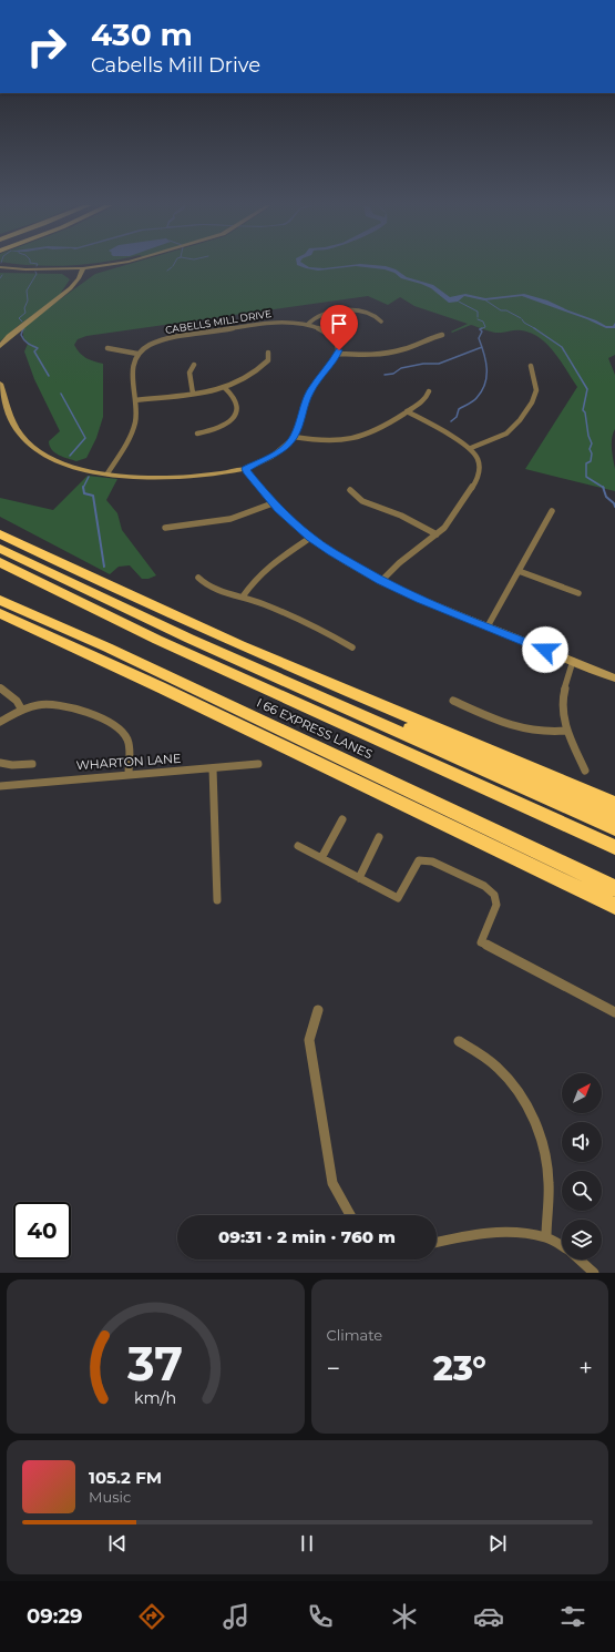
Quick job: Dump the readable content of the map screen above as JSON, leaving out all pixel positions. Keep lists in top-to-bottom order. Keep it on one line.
{"streets":{"highway":["I 66 EXPRESS LANES"],"street":["CABELLS MILL DRIVE","WHARTON LANE"]},"north":"top right","page":{"turn":["430 m","Cabells Mill Drive"],"limit":"40","trip":"09:31 · 2 min · 760 m","tile":"Climate","heat":["−","23°","+"],"song":["105.2 FM","Music"],"tabs":"09:29","gauge":["37","km/h"]}}
